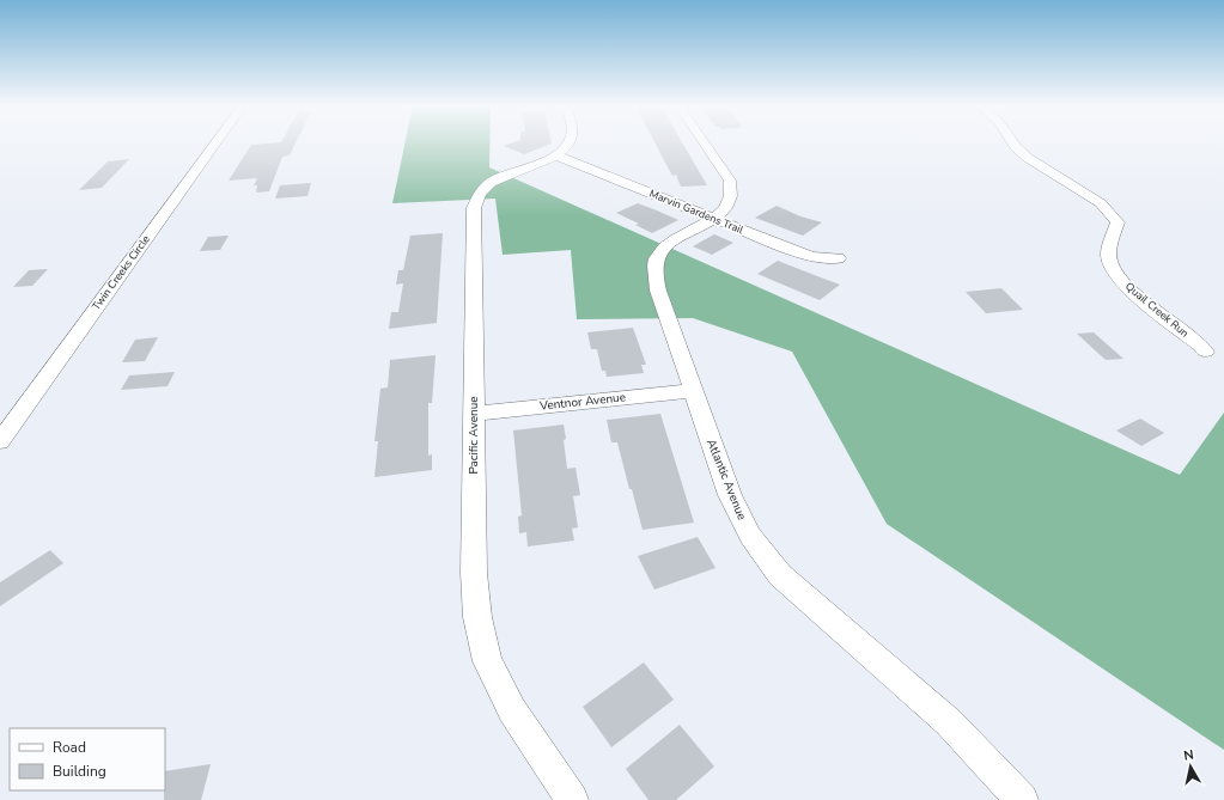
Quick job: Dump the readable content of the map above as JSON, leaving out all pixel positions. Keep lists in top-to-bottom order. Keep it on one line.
{"streets":{"street":["Marvin Gardens Trail","Twin Creeks Circle","Quail Creek Run","Ventnor Avenue","Pacific Avenue","Atlantic Avenue"]},"crossings":[["Marvin Gardens Trail","Pacific Avenue"],["Marvin Gardens Trail","Atlantic Avenue"],["Ventnor Avenue","Pacific Avenue"],["Ventnor Avenue","Atlantic Avenue"]],"legend":["Road","Building"],"north":"top"}
